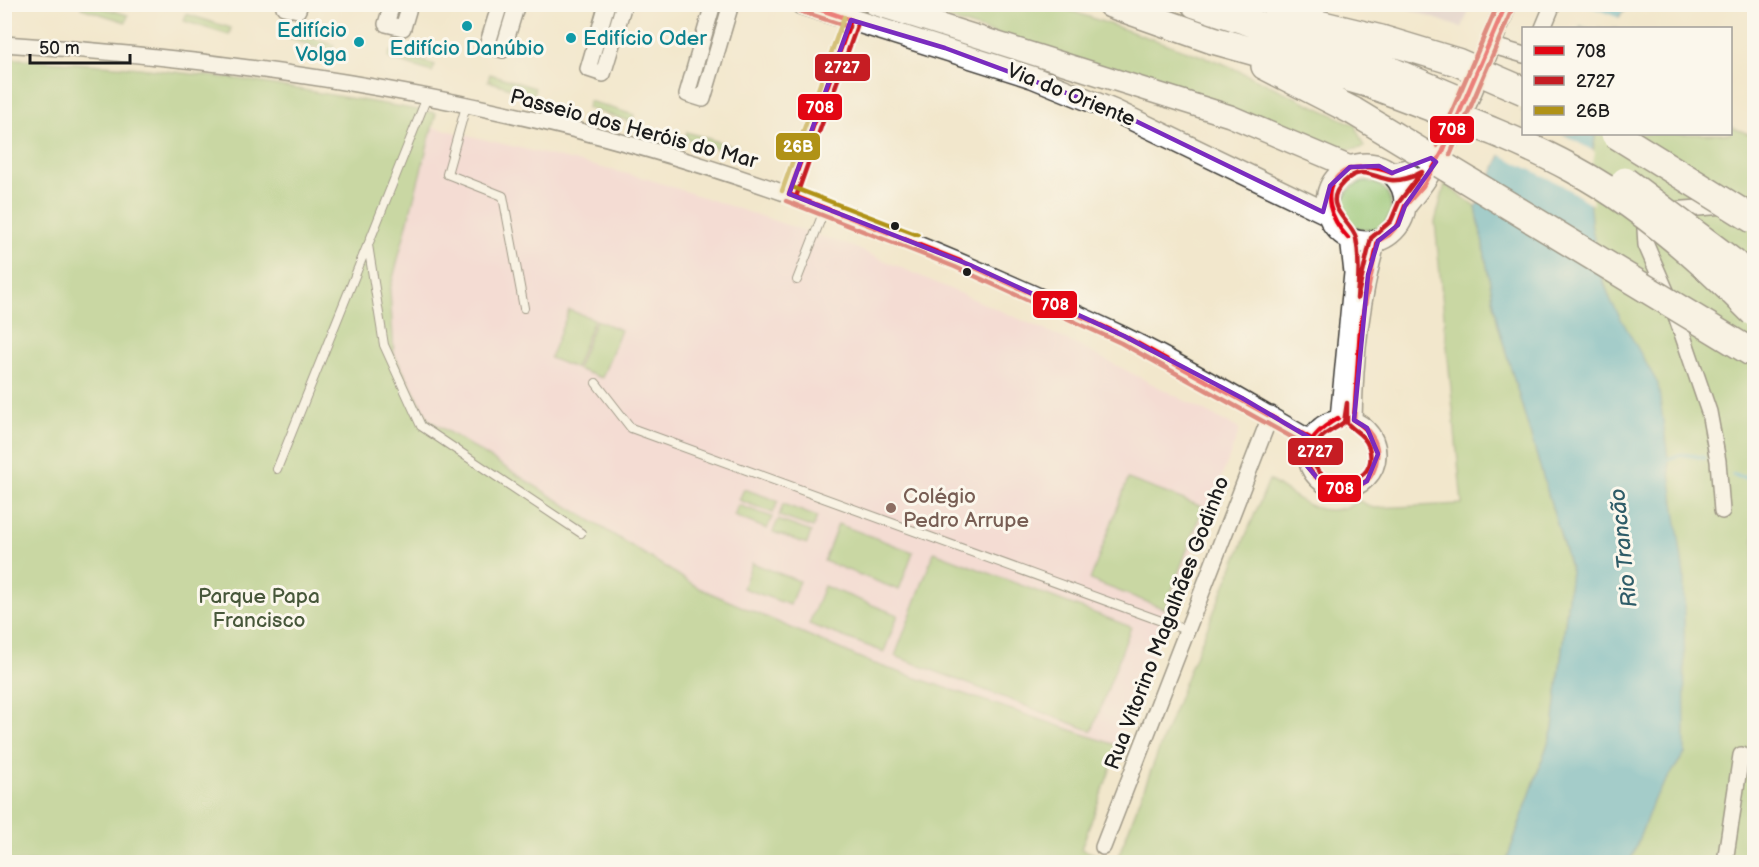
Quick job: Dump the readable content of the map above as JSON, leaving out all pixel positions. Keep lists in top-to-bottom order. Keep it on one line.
{"streets":{"street":["Via do Oriente","Passeio dos Heróis do Mar","Rua Vitorino Magalhães Godinho"]},"crossings":[["Passeio dos Heróis do Mar","Rua Vitorino Magalhães Godinho"]],"water":["Rio Trancão"],"parks":["Parque Papa Francisco"],"places":["Edifício Danúbio","Edifício Oder","Edifício Volga","Colégio Pedro Arrupe"],"lines":["transit line 708","transit line 2727","transit line 26B"],"legend":["708","2727","26B"],"scale_bar":"50 m"}
